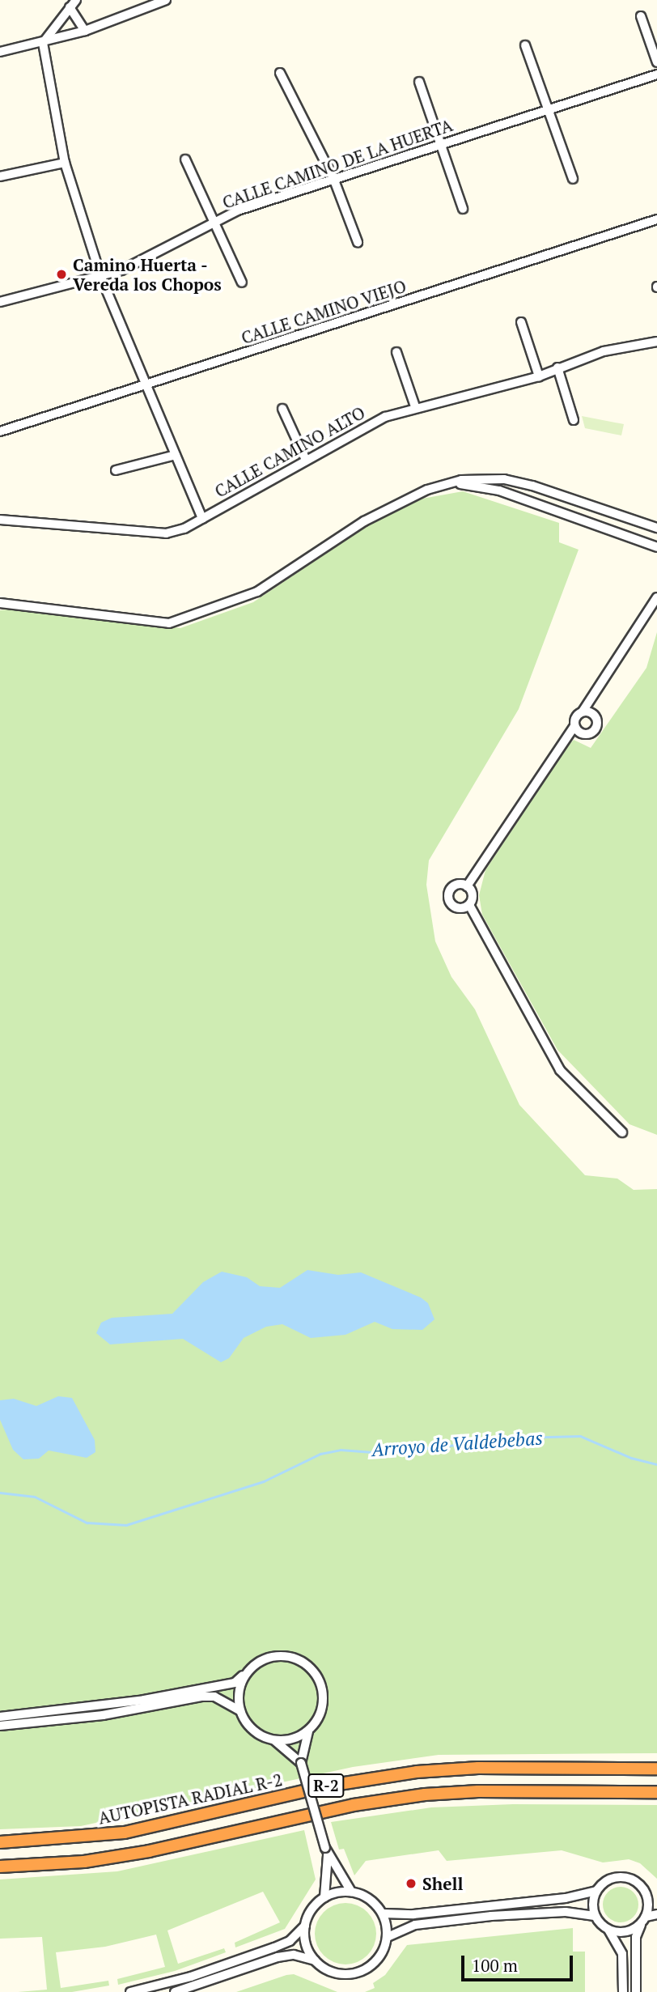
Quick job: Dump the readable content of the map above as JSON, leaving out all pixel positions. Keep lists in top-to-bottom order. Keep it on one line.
{"streets":{"highway":["R-2","AUTOPISTA RADIAL R-2"],"street":["CALLE CAMINO DE LA HUERTA","CALLE CAMINO VIEJO","CALLE CAMINO ALTO"]},"water":["Arroyo de Valdebebas"],"places":["Camino Huerta - Vereda los Chopos","Shell"],"scale_bar":"100 m"}
